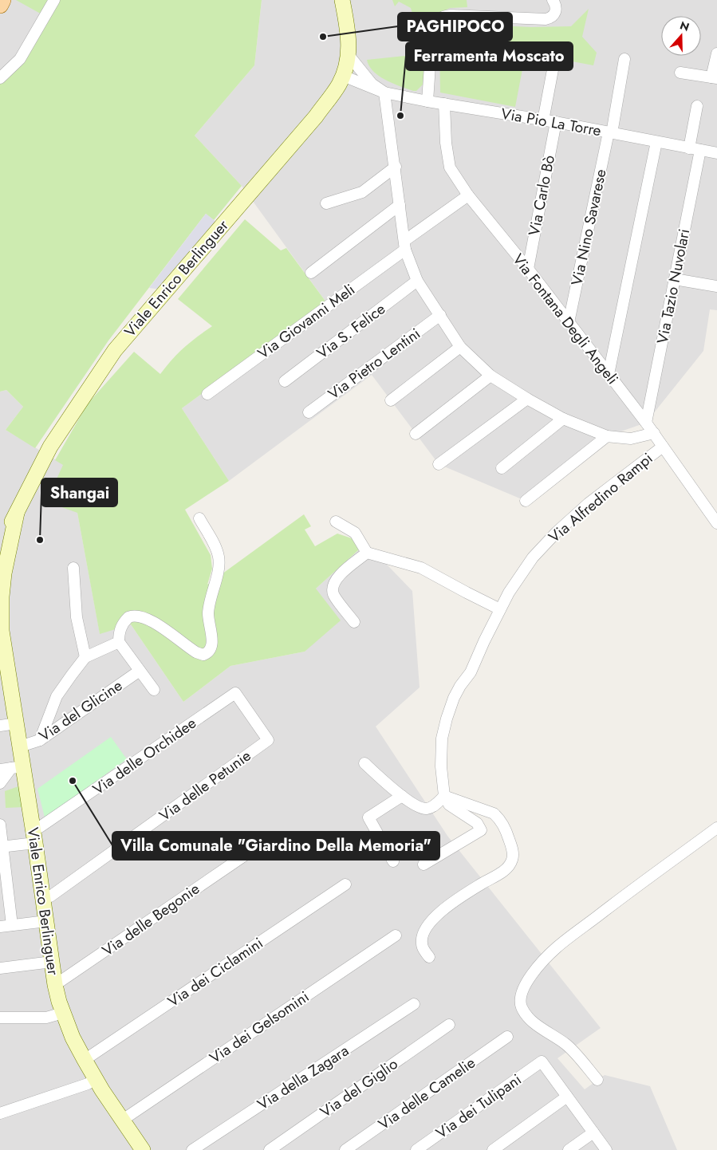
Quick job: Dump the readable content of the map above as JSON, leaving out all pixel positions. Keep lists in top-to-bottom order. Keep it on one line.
{"streets":{"main road":["Viale Enrico Berlinguer"],"street":["Via Pio La Torre","Via Carlo Bò","Via Nino Savarese","Via Tazio Nuvolari","Via Fontana Degli Angeli","Via Giovanni Meli","Via S. Felice","Via Pietro Lentini","Via Alfredino Rampi","Via del Glicine","Via delle Orchidee","Via delle Petunie","Via delle Begonie","Via dei Ciclamini","Via dei Gelsomini","Via della Zagara","Via del Giglio","Via delle Camelie","Via dei Tulipani"]},"crossings":[["Via Pio La Torre","Via Carlo Bò"],["Via Pio La Torre","Via Nino Savarese"],["Via Pio La Torre","Viale Enrico Berlinguer"],["Via Pio La Torre","Via Tazio Nuvolari"],["Via Pio La Torre","Via Fontana Degli Angeli"],["Via Carlo Bò","Via Fontana Degli Angeli"],["Via Nino Savarese","Via Fontana Degli Angeli"],["Viale Enrico Berlinguer","Via del Glicine"],["Viale Enrico Berlinguer","Via delle Orchidee"],["Viale Enrico Berlinguer","Via delle Petunie"],["Viale Enrico Berlinguer","Via delle Begonie"],["Viale Enrico Berlinguer","Via dei Ciclamini"],["Viale Enrico Berlinguer","Via dei Gelsomini"],["Via Tazio Nuvolari","Via Fontana Degli Angeli"],["Via Fontana Degli Angeli","Via Giovanni Meli"],["Via Fontana Degli Angeli","Via Alfredino Rampi"],["Via delle Orchidee","Via delle Petunie"]],"places":["PAGHIPOCO","Ferramenta Moscato","Shangai","Villa Comunale \"Giardino Della Memoria\""],"north":"top"}
